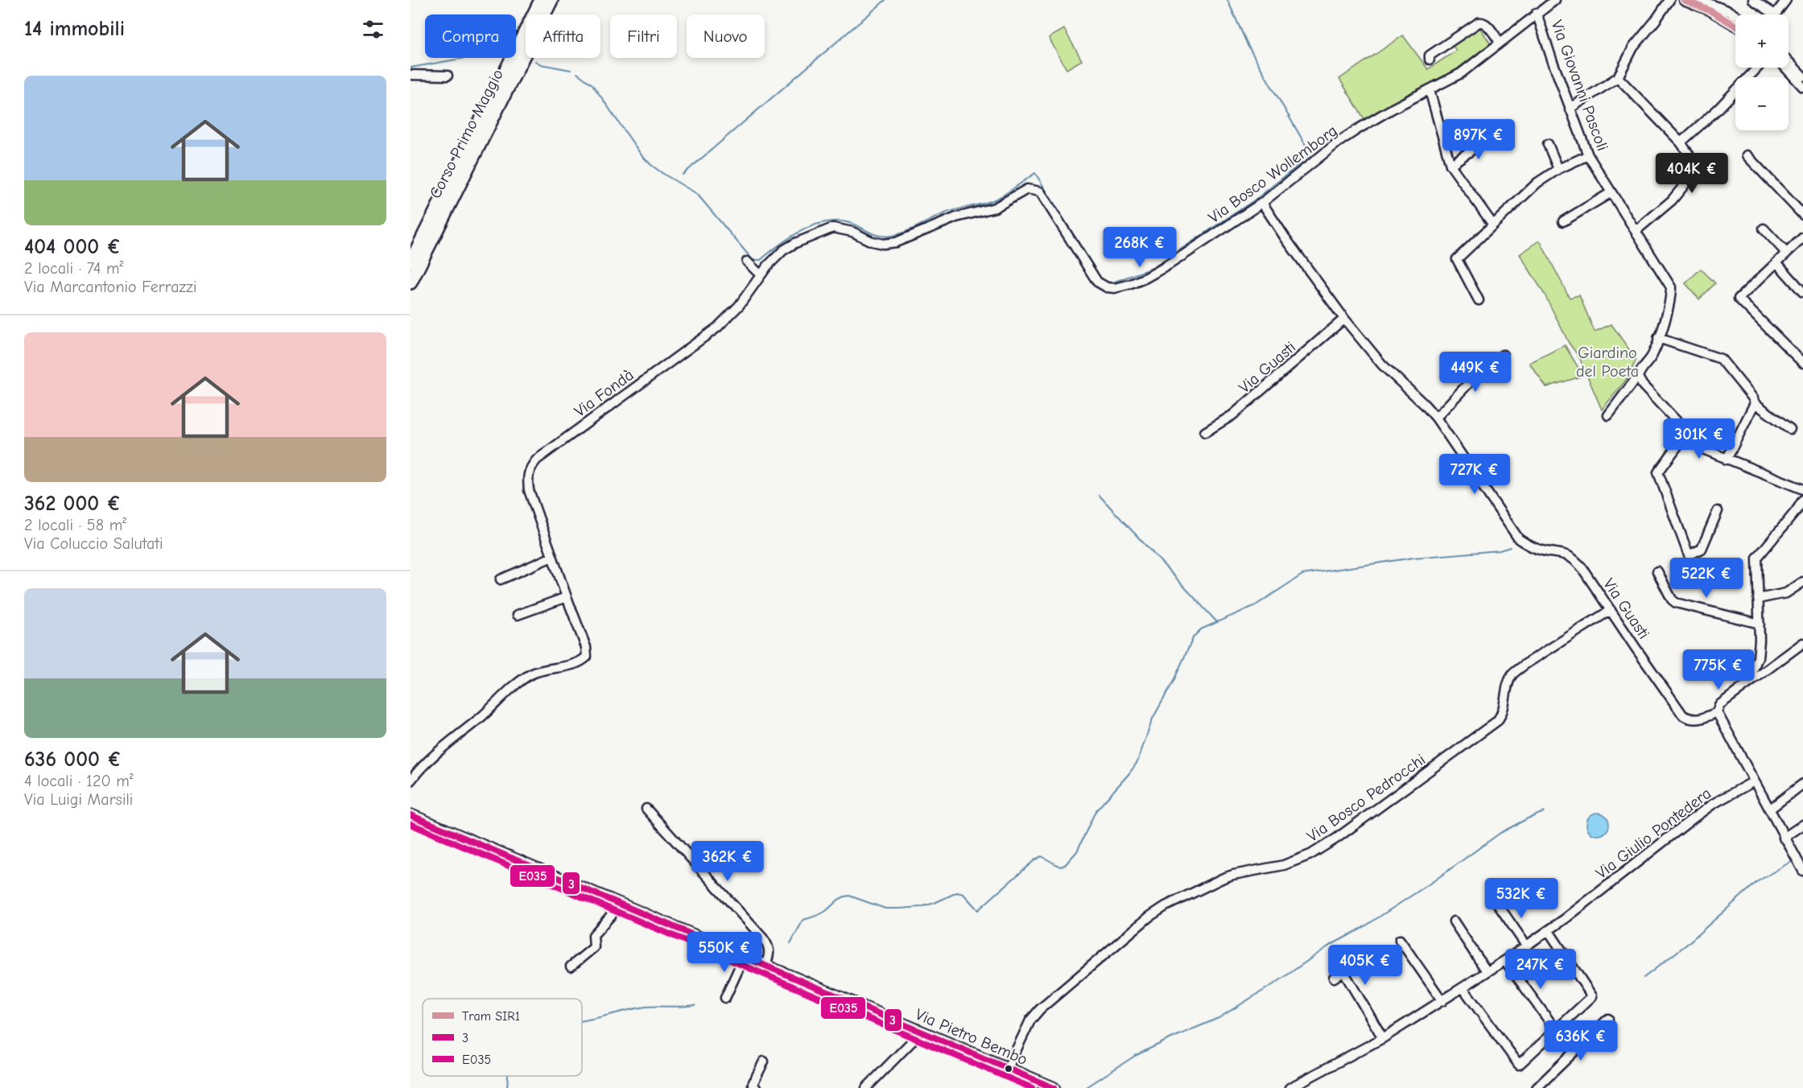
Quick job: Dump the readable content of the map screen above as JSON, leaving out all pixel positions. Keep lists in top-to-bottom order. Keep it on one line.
{"streets":{"highway":["Corso Primo Maggio"],"main road":["Via Pietro Bembo"],"street":["Via Giovanni Pascoli","Via Bosco Wollemborg","Via Guasti","Via Fondà","Via Bosco Pedrocchi","Via Giulio Pontedera"]},"crossings":[["Via Giovanni Pascoli","Via Bosco Wollemborg"],["Via Bosco Wollemborg","Via Guasti"],["Via Bosco Wollemborg","Via Fondà"],["Via Guasti","Via Bosco Pedrocchi"],["Via Bosco Pedrocchi","Via Pietro Bembo"]],"parks":["Giardino del Poeta"],"lines":["tram line SIR1","transit line 3","transit line E035"],"legend":["Tram SIR1","3","E035"],"page":{"heading":"14 immobili","map_buttons":["+","−"],"chip":["Compra","Affitta","Filtri","Nuovo"],"list":[{"name":"404 000 €","note":"2 locali · 74 m² · Via Marcantonio Ferrazzi"},{"name":"362 000 €","note":"2 locali · 58 m² · Via Coluccio Salutati"},{"name":"636 000 €","note":"4 locali · 120 m² · Via Luigi Marsili"}],"price":["897K €","404K €","268K €","449K €","301K €","727K €","522K €","775K €","362K €","532K €","550K €","405K €","247K €","636K €"]}}
